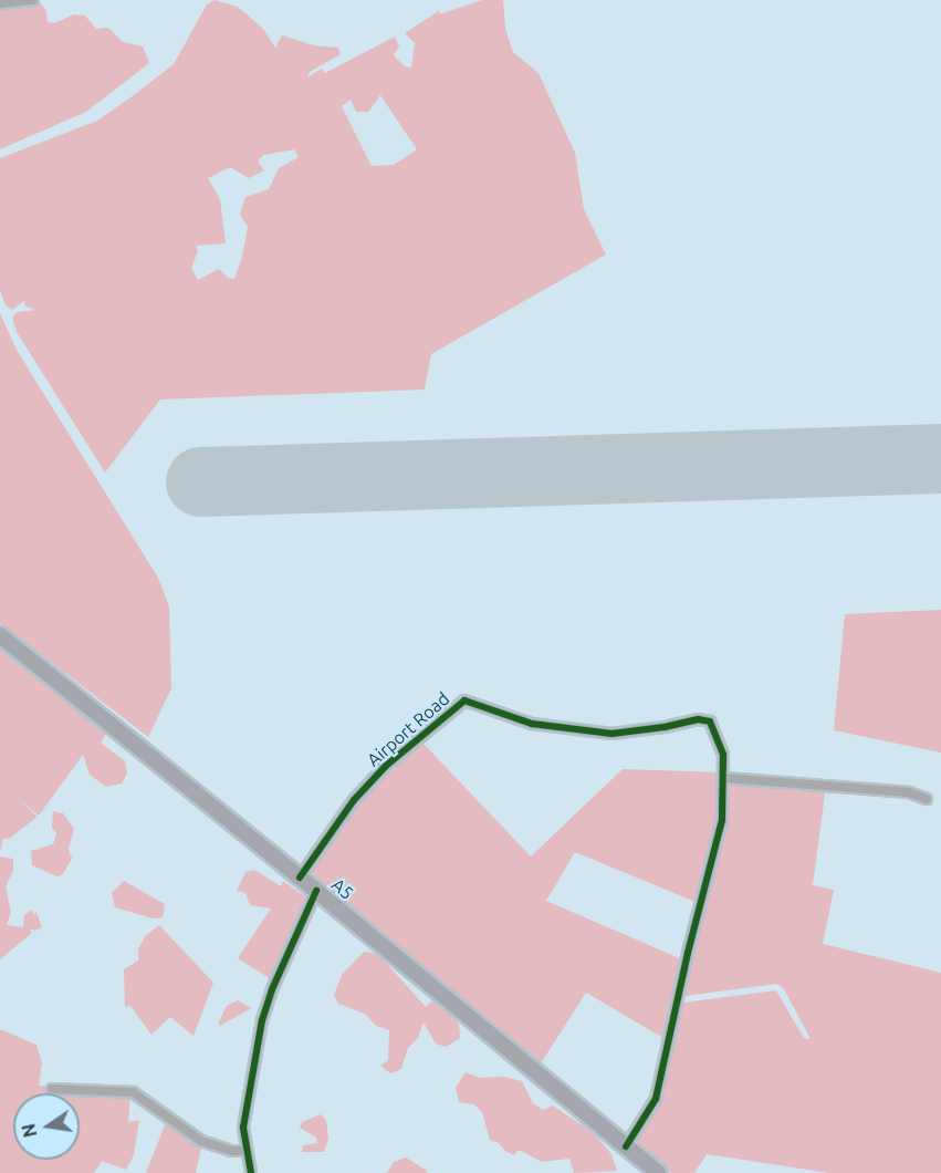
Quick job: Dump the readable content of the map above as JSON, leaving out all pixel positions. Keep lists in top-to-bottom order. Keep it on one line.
{"streets":{"highway":["A5"],"street":["Airport Road"]},"crossings":[["Airport Road","A5"]],"north":"left"}
